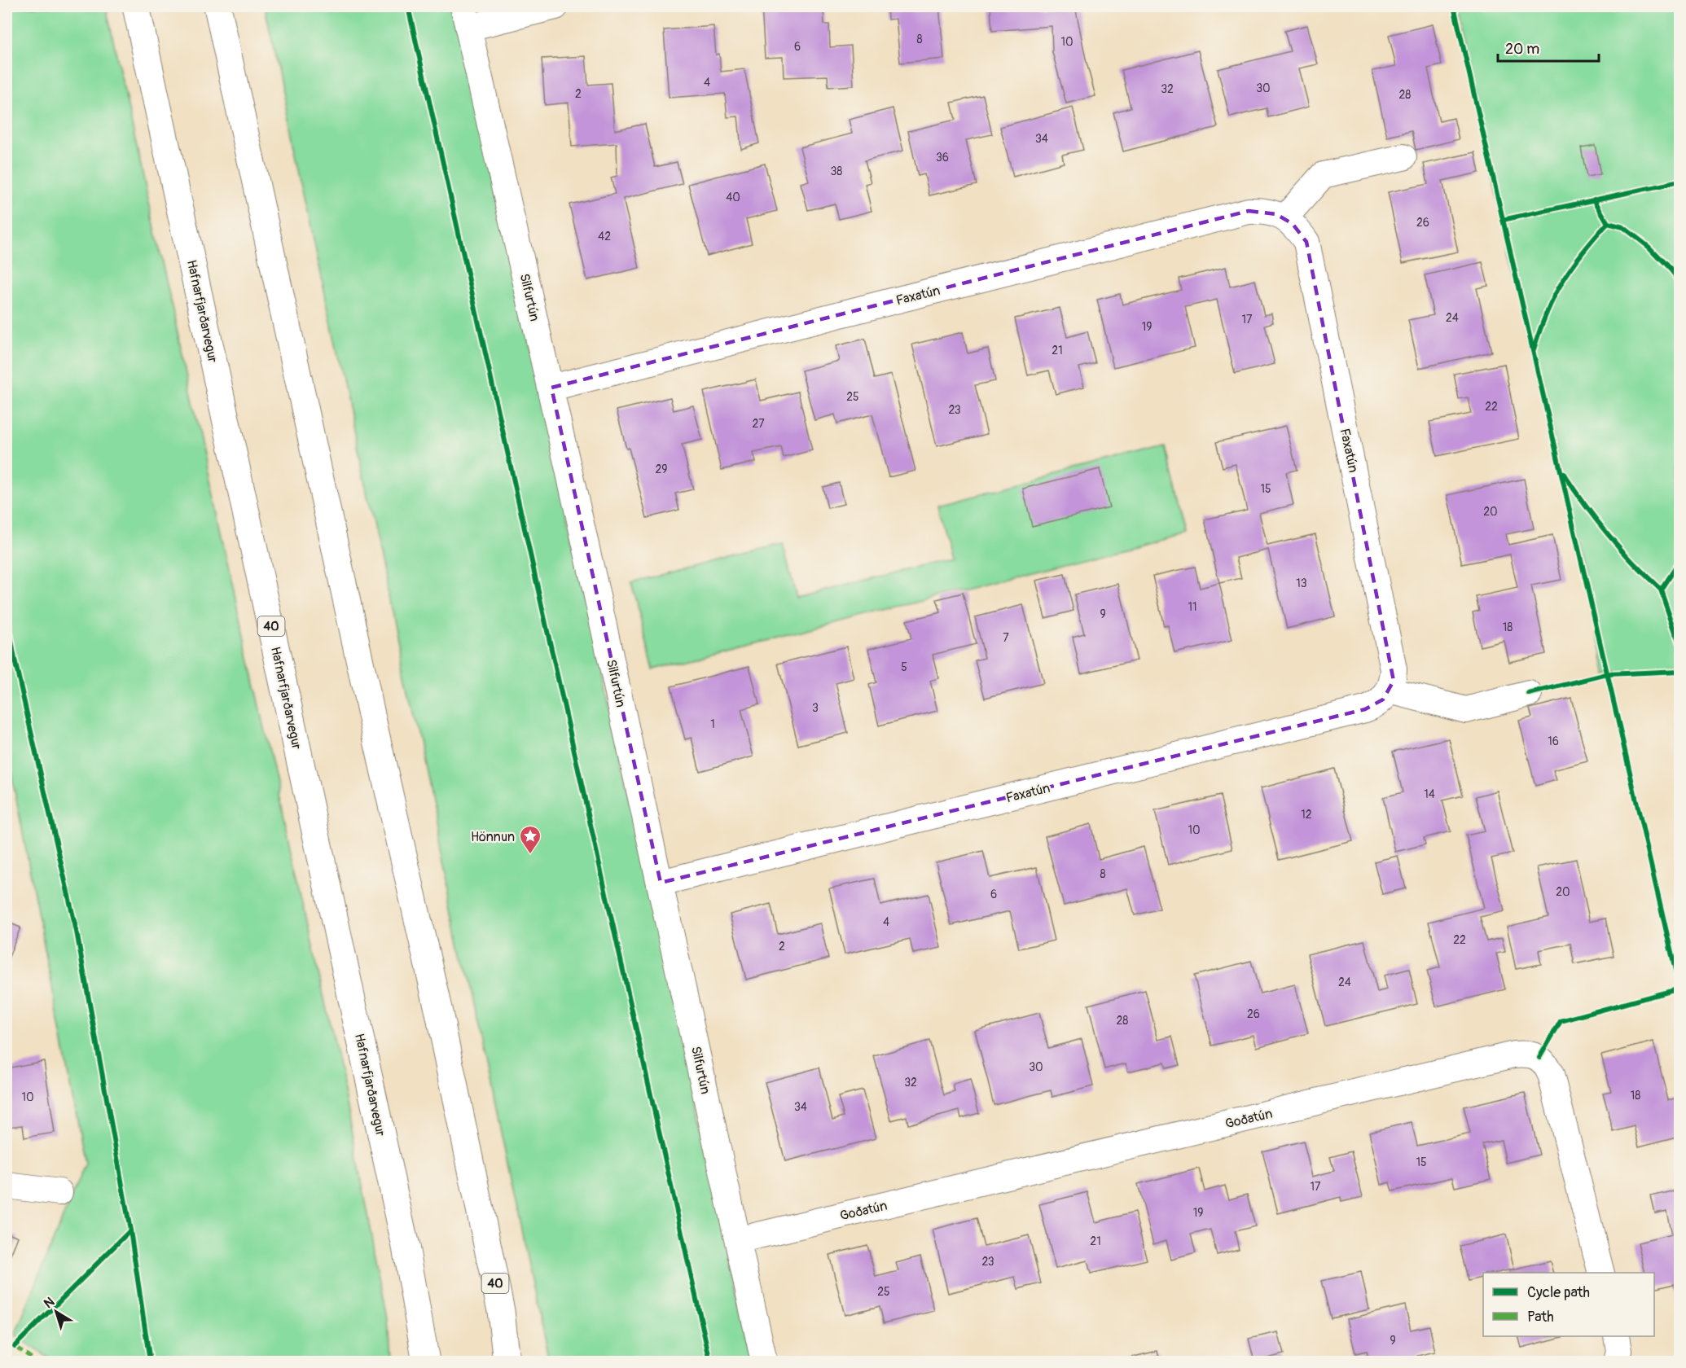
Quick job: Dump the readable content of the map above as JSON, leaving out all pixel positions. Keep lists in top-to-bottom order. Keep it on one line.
{"streets":{"main road":["Hafnarfjarðarvegur","40"],"street":["Faxatún","Silfurtún","Goðatún"]},"crossings":[["Faxatún","Silfurtún"],["Silfurtún","Goðatún"]],"places":{"place":["Hönnun"]},"house_numbers":["8","10","6","4","30","32","2","28","34","36","38","40","26","42","24","17","19","21","25","22","23","27","29","15","20","13","11","9","18","7","5","3","1","16","14","12","10","8","20","6","4","22","2","24","26","28","30","32","18","10","34","15","17","19","21","23","25","9"],"legend":["Cycle path","Path"],"scale_bar":"20 m","north":"top left"}
